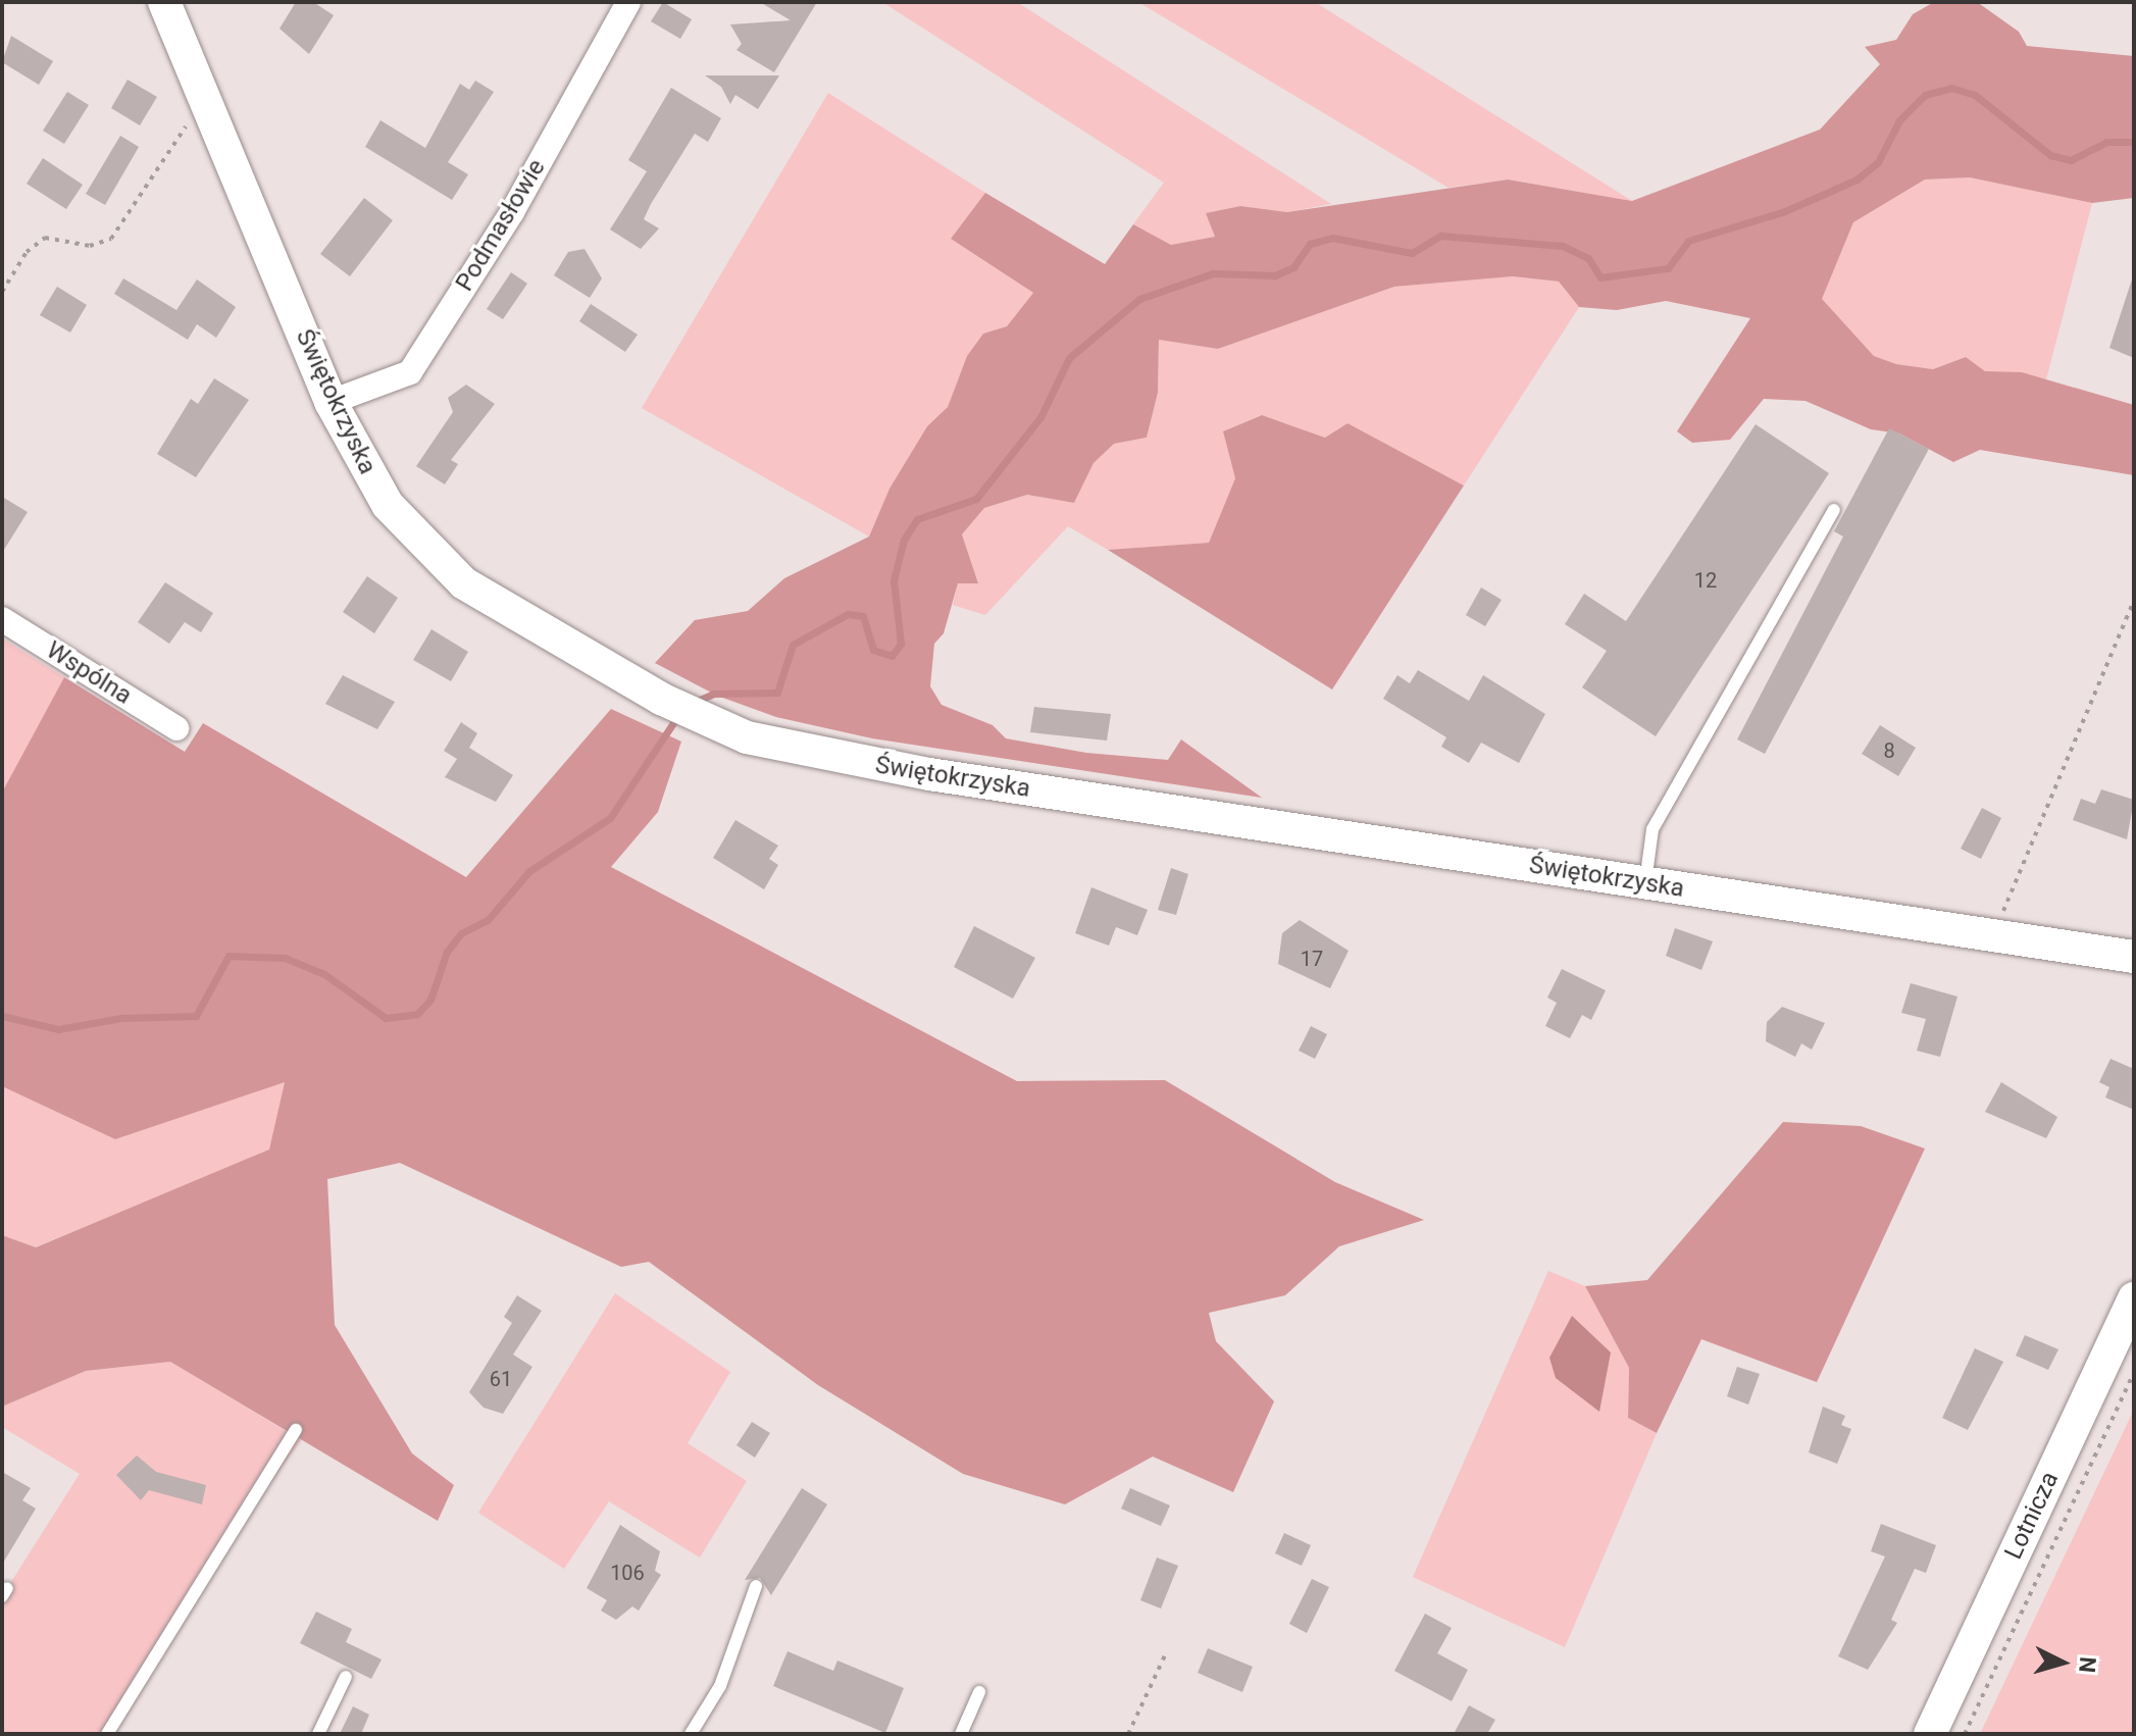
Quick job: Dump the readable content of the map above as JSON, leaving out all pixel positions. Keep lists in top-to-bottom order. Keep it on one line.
{"streets":{"street":["Podmasłowie","Świętokrzyska","Wspólna","Lotnicza"]},"crossings":[["Podmasłowie","Świętokrzyska"]],"house_numbers":["12","8","17","61","106"],"north":"right"}
